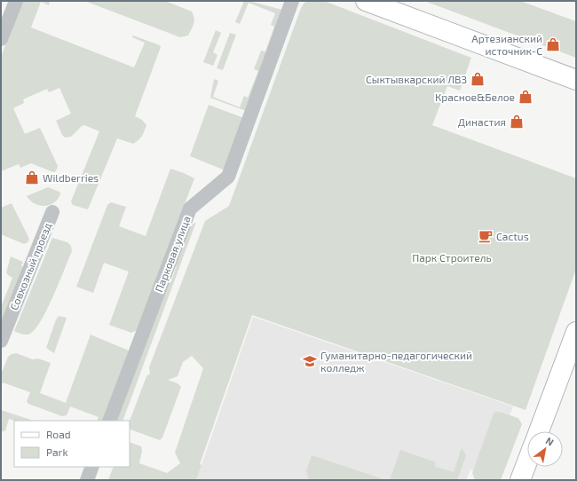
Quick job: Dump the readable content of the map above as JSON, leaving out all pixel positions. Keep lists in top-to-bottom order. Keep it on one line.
{"streets":{"street":["Парковая улица","Совхозный проезд"]},"parks":["Парк Строитель"],"places":{"shop":["Артезианский источник-С","Сыктывкарский ЛВЗ","Красное&Белое","Династия","Wildberries"],"cafe":["Cactus"],"school or university":["Гуманитарно-педагогический колледж"]},"legend":["Road","Park"],"north":"top right"}
